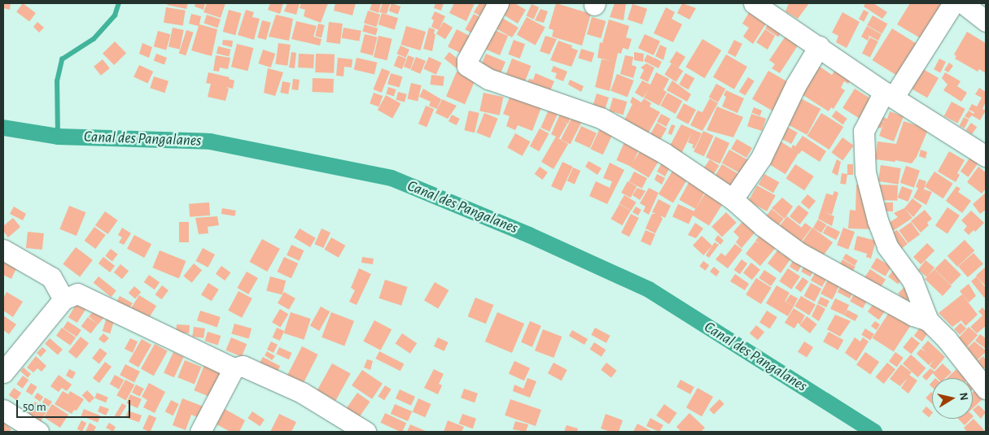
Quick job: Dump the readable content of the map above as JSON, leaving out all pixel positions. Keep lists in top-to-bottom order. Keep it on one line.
{"water":["Canal des Pangalanes"],"scale_bar":"50 m","north":"right"}
